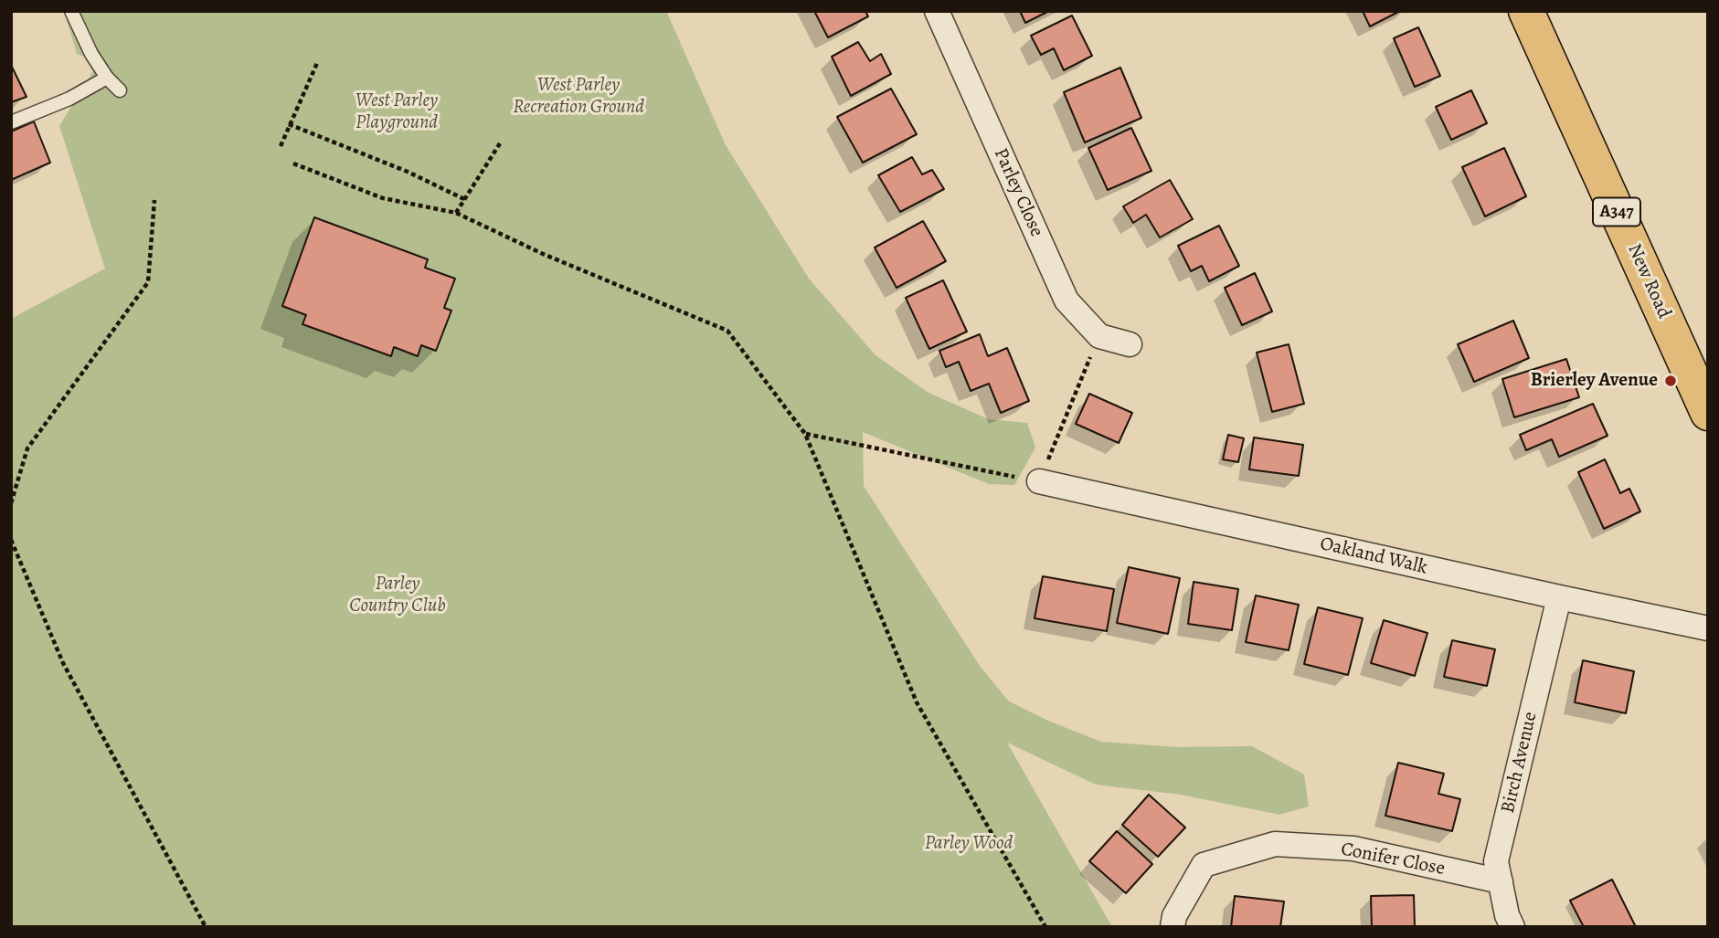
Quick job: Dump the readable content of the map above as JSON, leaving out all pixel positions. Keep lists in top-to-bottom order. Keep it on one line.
{"streets":{"main road":["A347","New Road"],"street":["Parley Close","Oakland Walk","Birch Avenue","Conifer Close"]},"crossings":[["Oakland Walk","Birch Avenue"],["Birch Avenue","Conifer Close"]],"parks":["West Parley Recreation Ground","West Parley Playground","Parley Country Club","Parley Wood"],"places":["Brierley Avenue"]}
